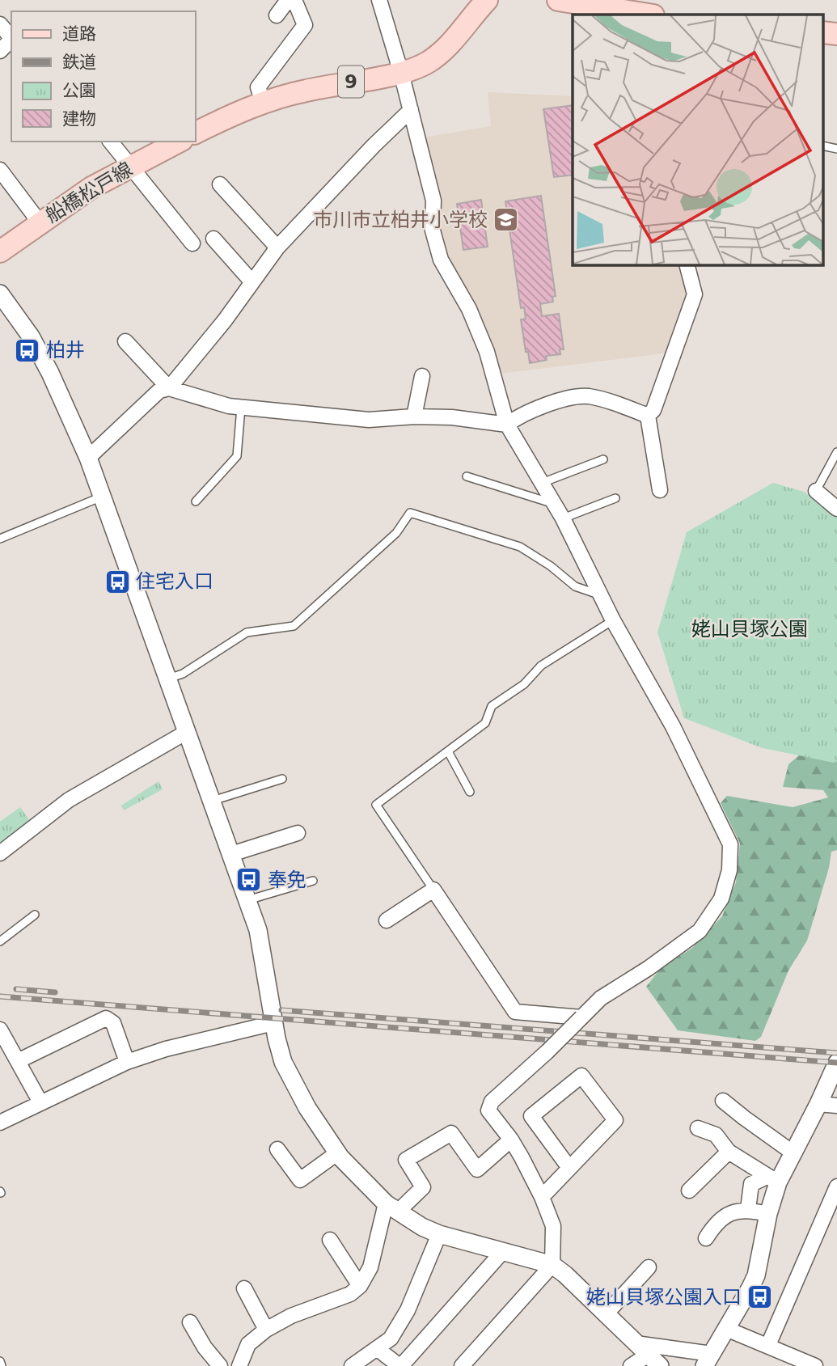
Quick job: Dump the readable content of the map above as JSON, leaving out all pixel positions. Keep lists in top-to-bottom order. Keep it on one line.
{"streets":{"main road":["9","船橋松戸線"]},"parks":["姥山貝塚公園"],"places":{"school or university":["市川市立柏井小学校"],"bus stop":["柏井","住宅入口","奉免","姥山貝塚公園入口"]},"legend":["道路","鉄道","公園","建物"]}
